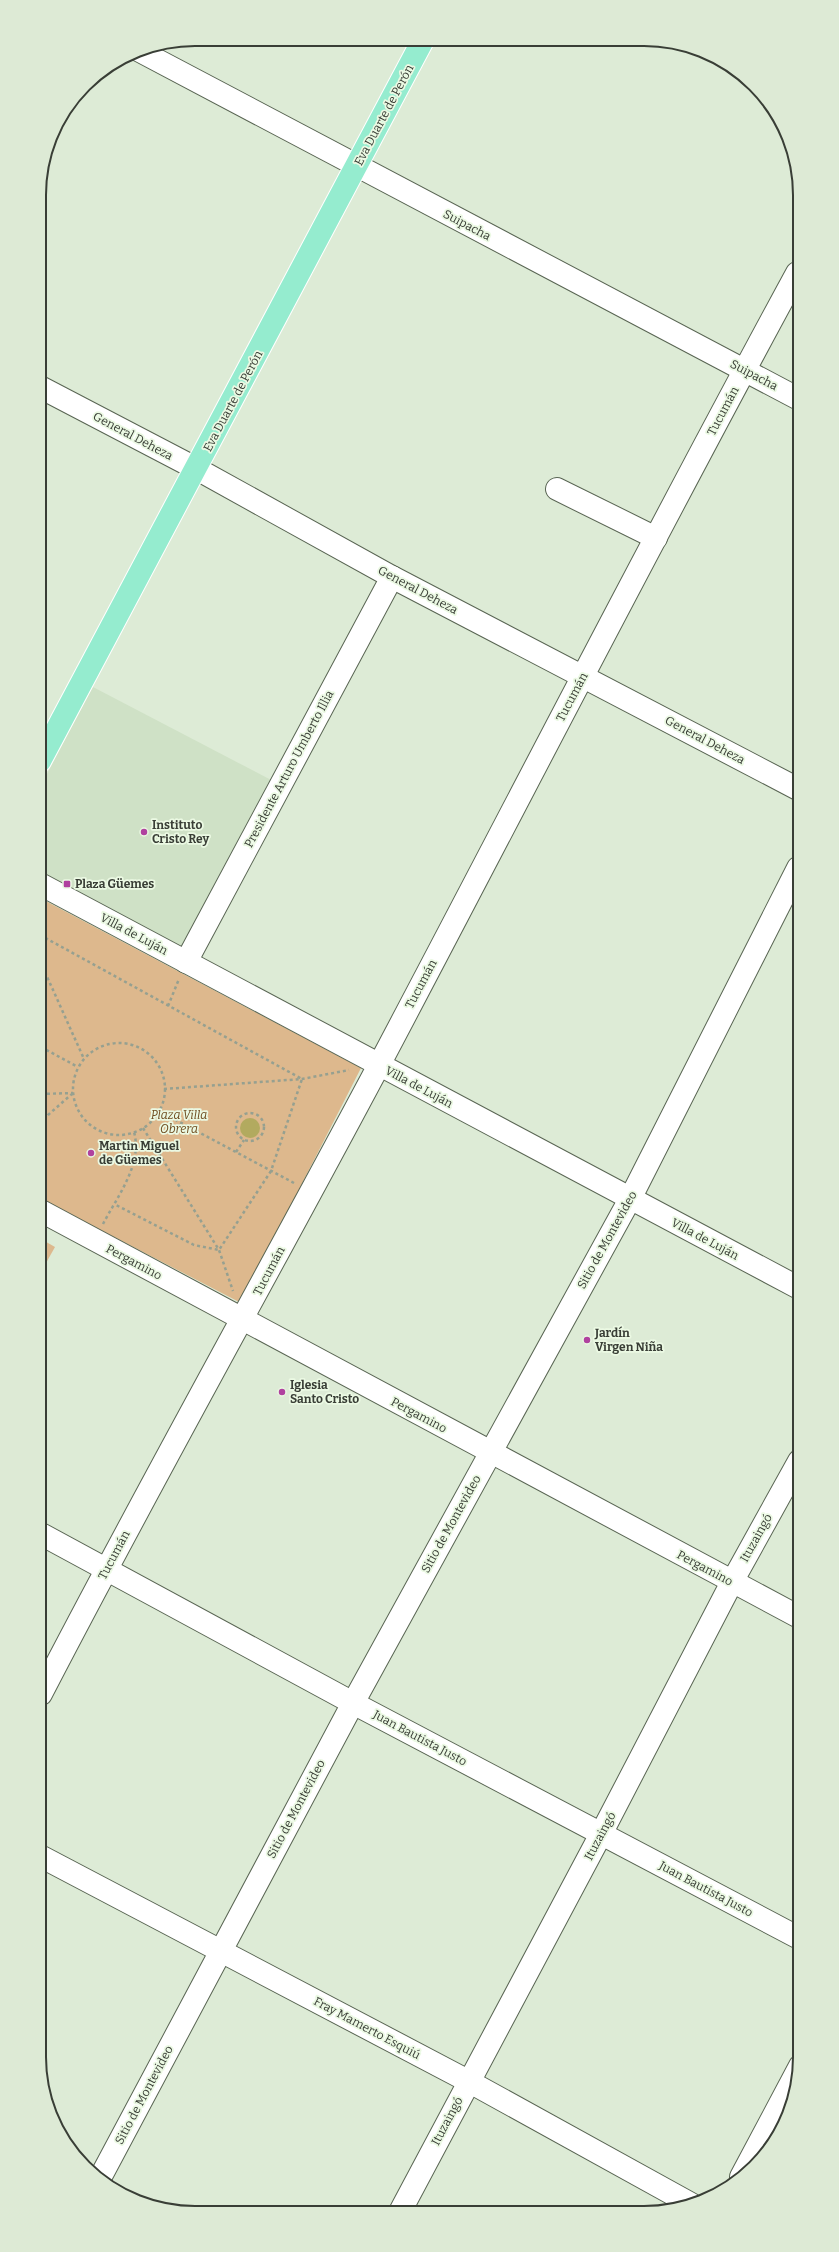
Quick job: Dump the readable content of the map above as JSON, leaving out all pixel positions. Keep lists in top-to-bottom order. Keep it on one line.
{"streets":{"main road":["Eva Duarte de Perón"],"street":["Suipacha","Tucumán","General Deheza","Presidente Arturo Umberto Illia","Villa de Luján","Sitio de Montevideo","Pergamino","Ituzaingó","Juan Bautista Justo","Fray Mamerto Esquiú"]},"crossings":[["Eva Duarte de Perón","Suipacha"],["Eva Duarte de Perón","General Deheza"],["Suipacha","Tucumán"],["Tucumán","General Deheza"],["Tucumán","Villa de Luján"],["Tucumán","Pergamino"],["Tucumán","Juan Bautista Justo"],["General Deheza","Presidente Arturo Umberto Illia"],["Presidente Arturo Umberto Illia","Villa de Luján"],["Villa de Luján","Sitio de Montevideo"],["Sitio de Montevideo","Pergamino"],["Sitio de Montevideo","Juan Bautista Justo"],["Sitio de Montevideo","Fray Mamerto Esquiú"],["Pergamino","Ituzaingó"],["Ituzaingó","Juan Bautista Justo"],["Ituzaingó","Fray Mamerto Esquiú"]],"parks":["Plaza Villa Obrera"],"places":{"other":["Instituto Cristo Rey","Martin Miguel de Güemes","Jardín Virgen Niña","Iglesia Santo Cristo"],"transit":["Plaza Güemes"]}}
